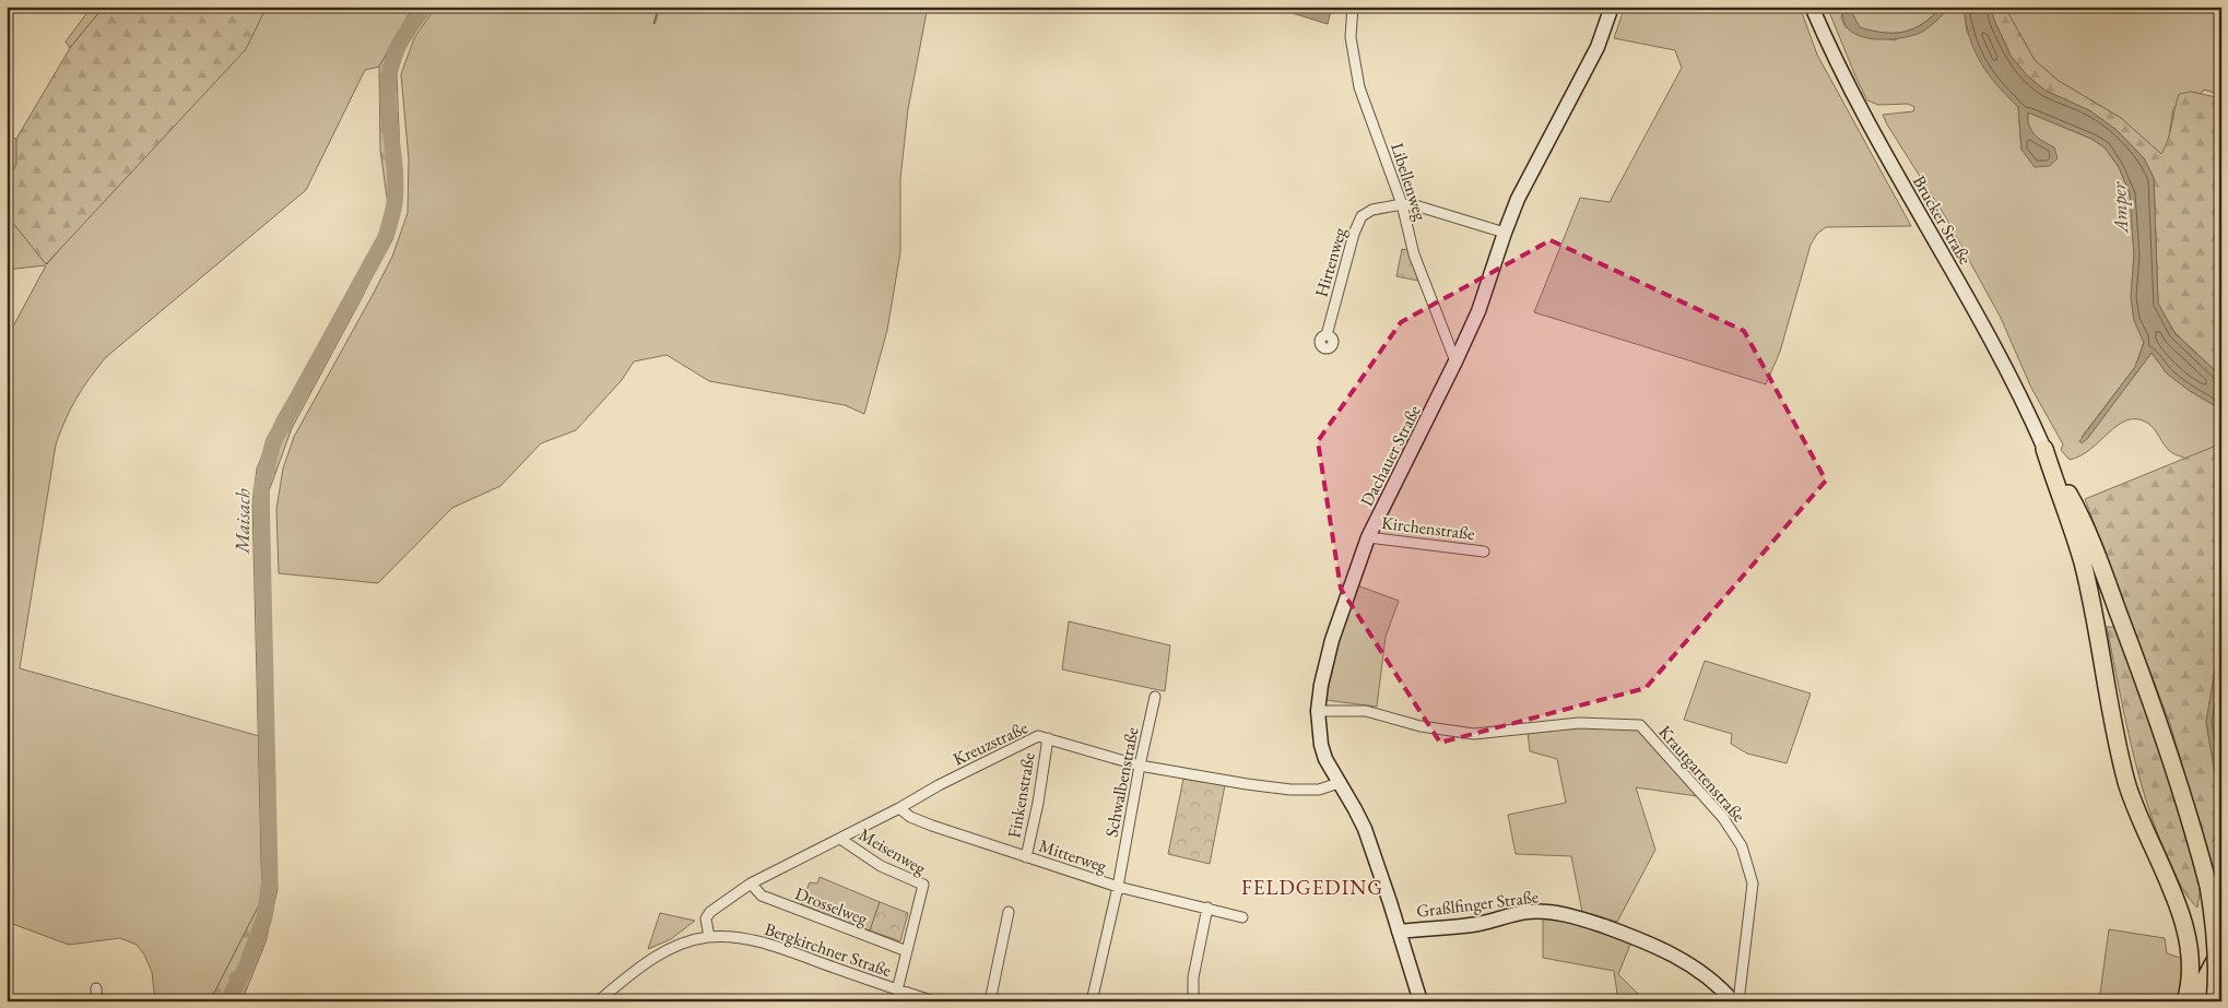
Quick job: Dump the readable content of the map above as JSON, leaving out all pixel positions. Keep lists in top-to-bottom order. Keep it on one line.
{"streets":{"street":["Libellenweg","Brucker Straße","Hirtenweg","Dachauer Straße","Kirchenstraße","Kreuzstraße","Krautgartenstraße","Schwalbenstraße","Finkenstraße","Meisenweg","Mitterweg","Graßlfinger Straße","Drosselweg","Bergkirchner Straße"]},"crossings":[["Libellenweg","Hirtenweg"],["Libellenweg","Dachauer Straße"],["Hirtenweg","Dachauer Straße"],["Dachauer Straße","Kirchenstraße"],["Dachauer Straße","Kreuzstraße"],["Dachauer Straße","Krautgartenstraße"],["Dachauer Straße","Graßlfinger Straße"],["Kreuzstraße","Schwalbenstraße"],["Kreuzstraße","Finkenstraße"],["Kreuzstraße","Meisenweg"],["Kreuzstraße","Mitterweg"],["Kreuzstraße","Drosselweg"],["Kreuzstraße","Bergkirchner Straße"],["Schwalbenstraße","Mitterweg"],["Finkenstraße","Mitterweg"],["Meisenweg","Drosselweg"],["Meisenweg","Bergkirchner Straße"]],"districts":["FELDGEDING"],"water":["Amper","Maisach"]}
